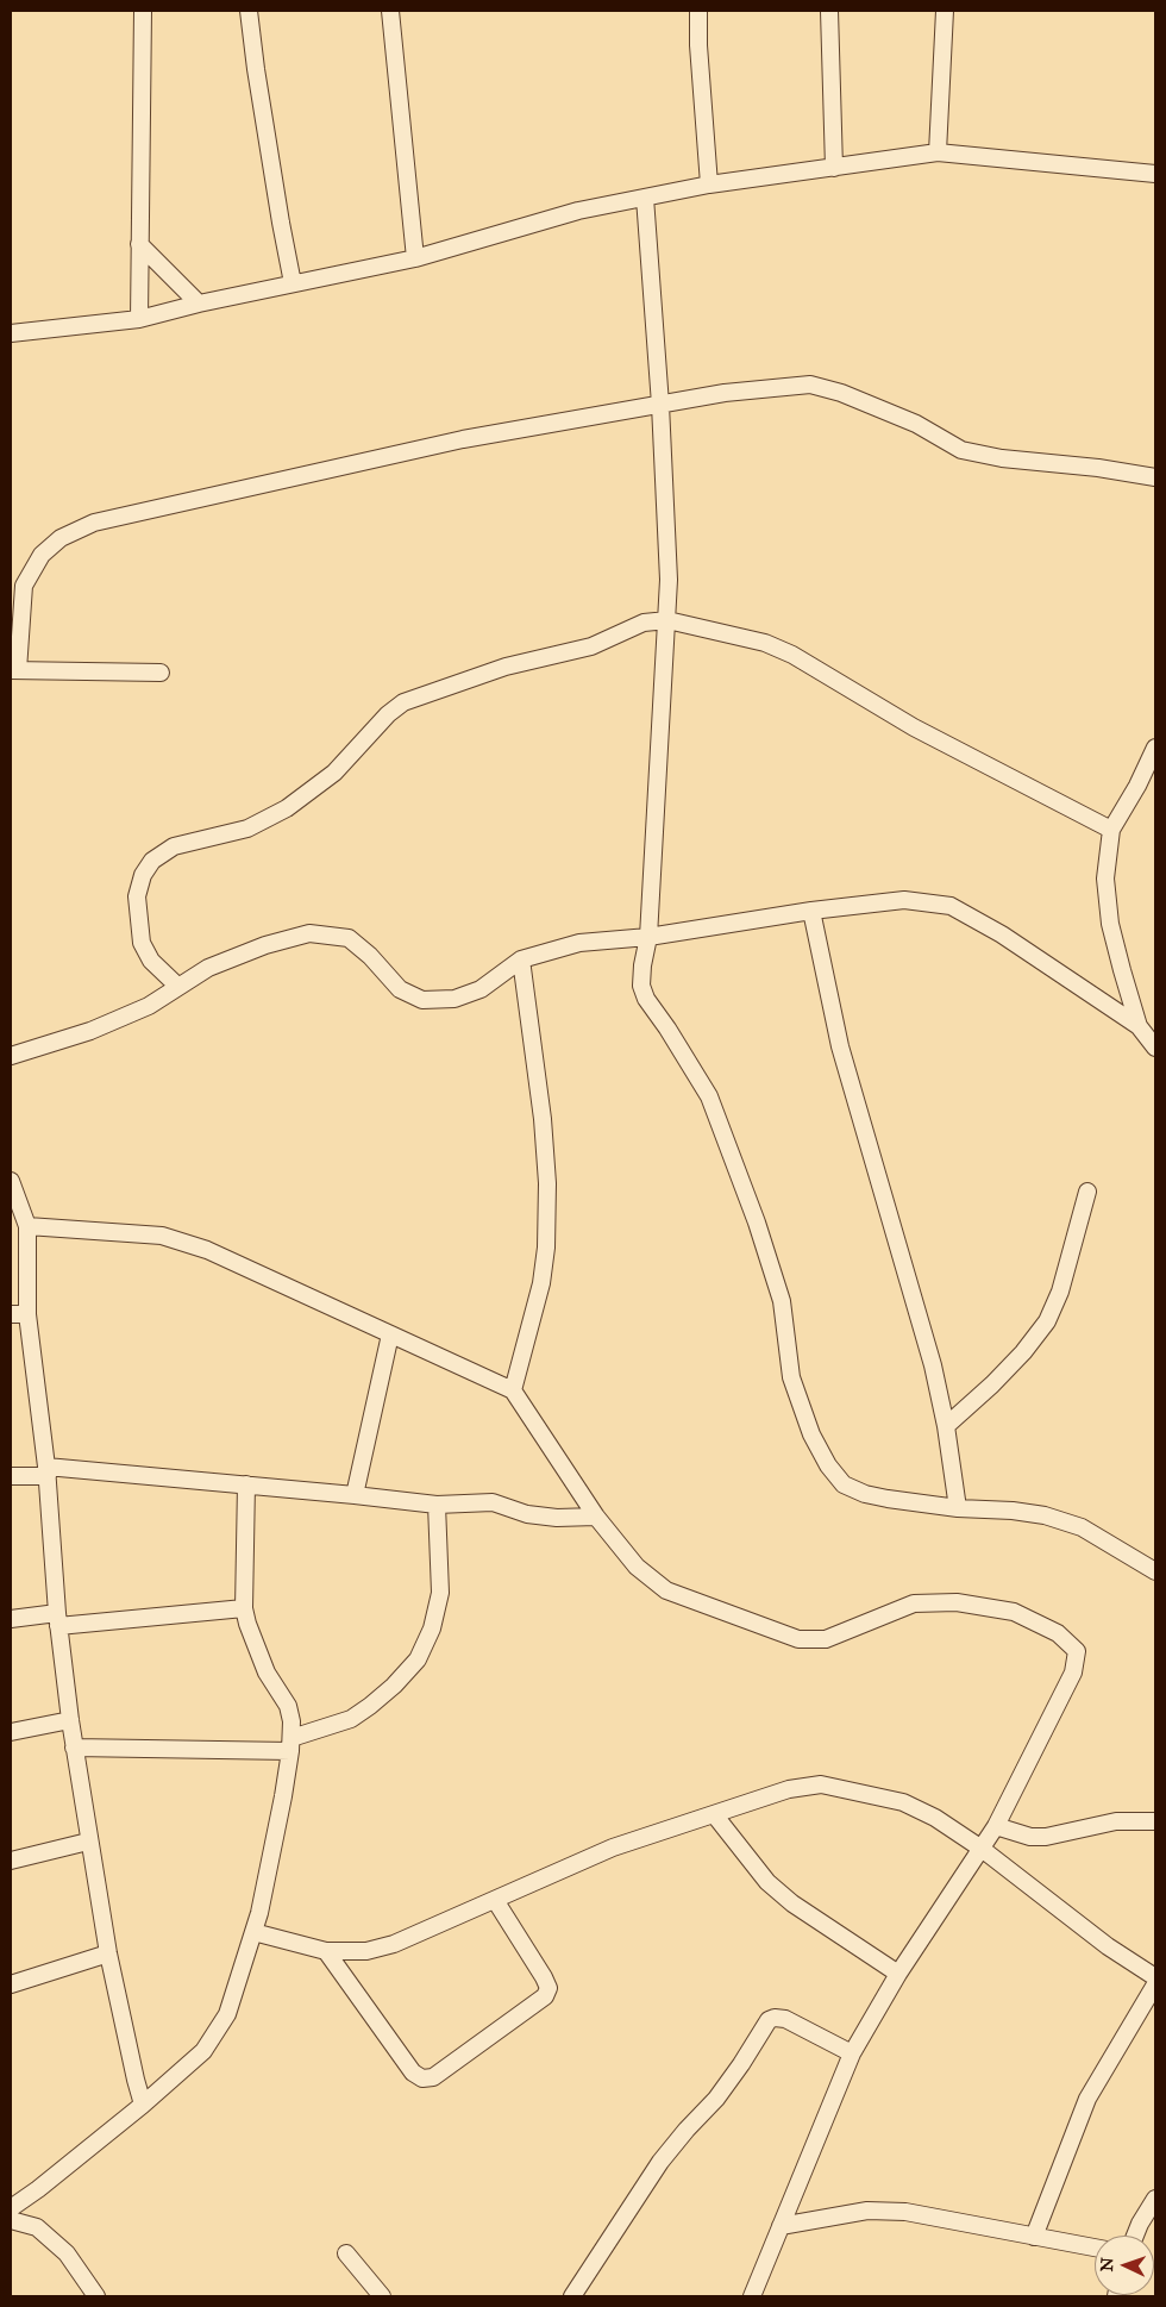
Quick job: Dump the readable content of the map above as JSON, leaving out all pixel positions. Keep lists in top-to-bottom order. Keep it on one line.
{"north":"left"}
